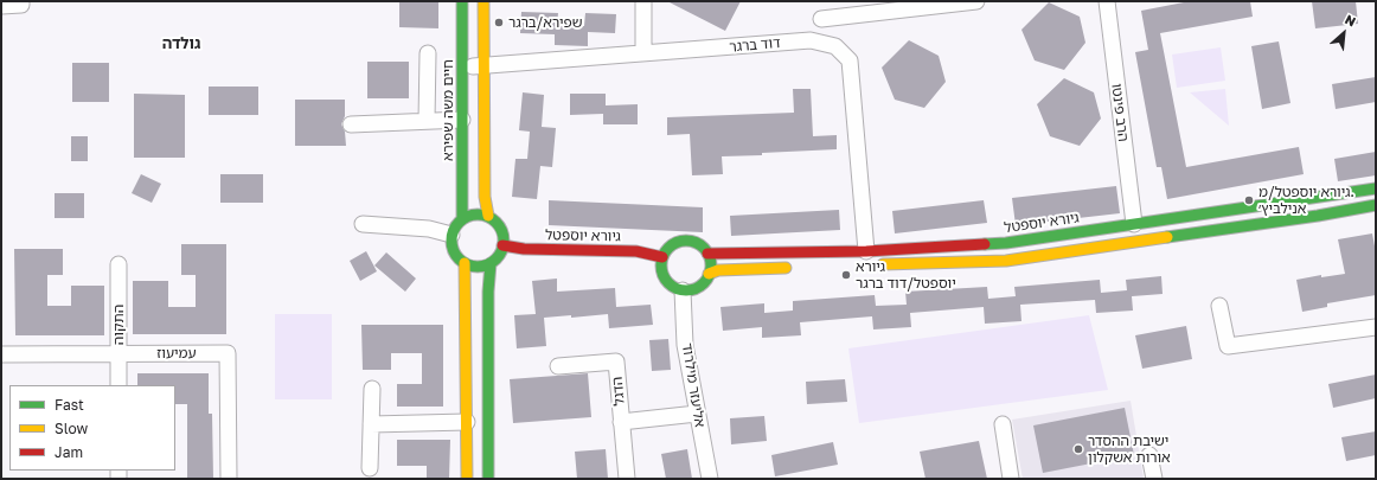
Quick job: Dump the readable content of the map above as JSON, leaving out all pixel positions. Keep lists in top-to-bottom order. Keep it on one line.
{"streets":{"street":["דוד ברגר","חיים משה שפירא","הרב פינטו","גיורא יוספטל","התקוה","עמיעוז","אליעזר מילרוד","הדגל"]},"crossings":[["דוד ברגר","חיים משה שפירא"],["דוד ברגר","גיורא יוספטל"],["חיים משה שפירא","גיורא יוספטל"],["הרב פינטו","גיורא יוספטל"],["גיורא יוספטל","אליעזר מילרוד"],["התקוה","עמיעוז"],["אליעזר מילרוד","הדגל"]],"districts":["גולדה"],"places":["שפירא/ברגר","גיורא יוספטל/מ. אנילביץ׳","גיורא יוספטל/דוד ברגר","ישיבת ההסדר אורות אשקלון"],"legend":["Fast","Slow","Jam"],"north":"top right"}
